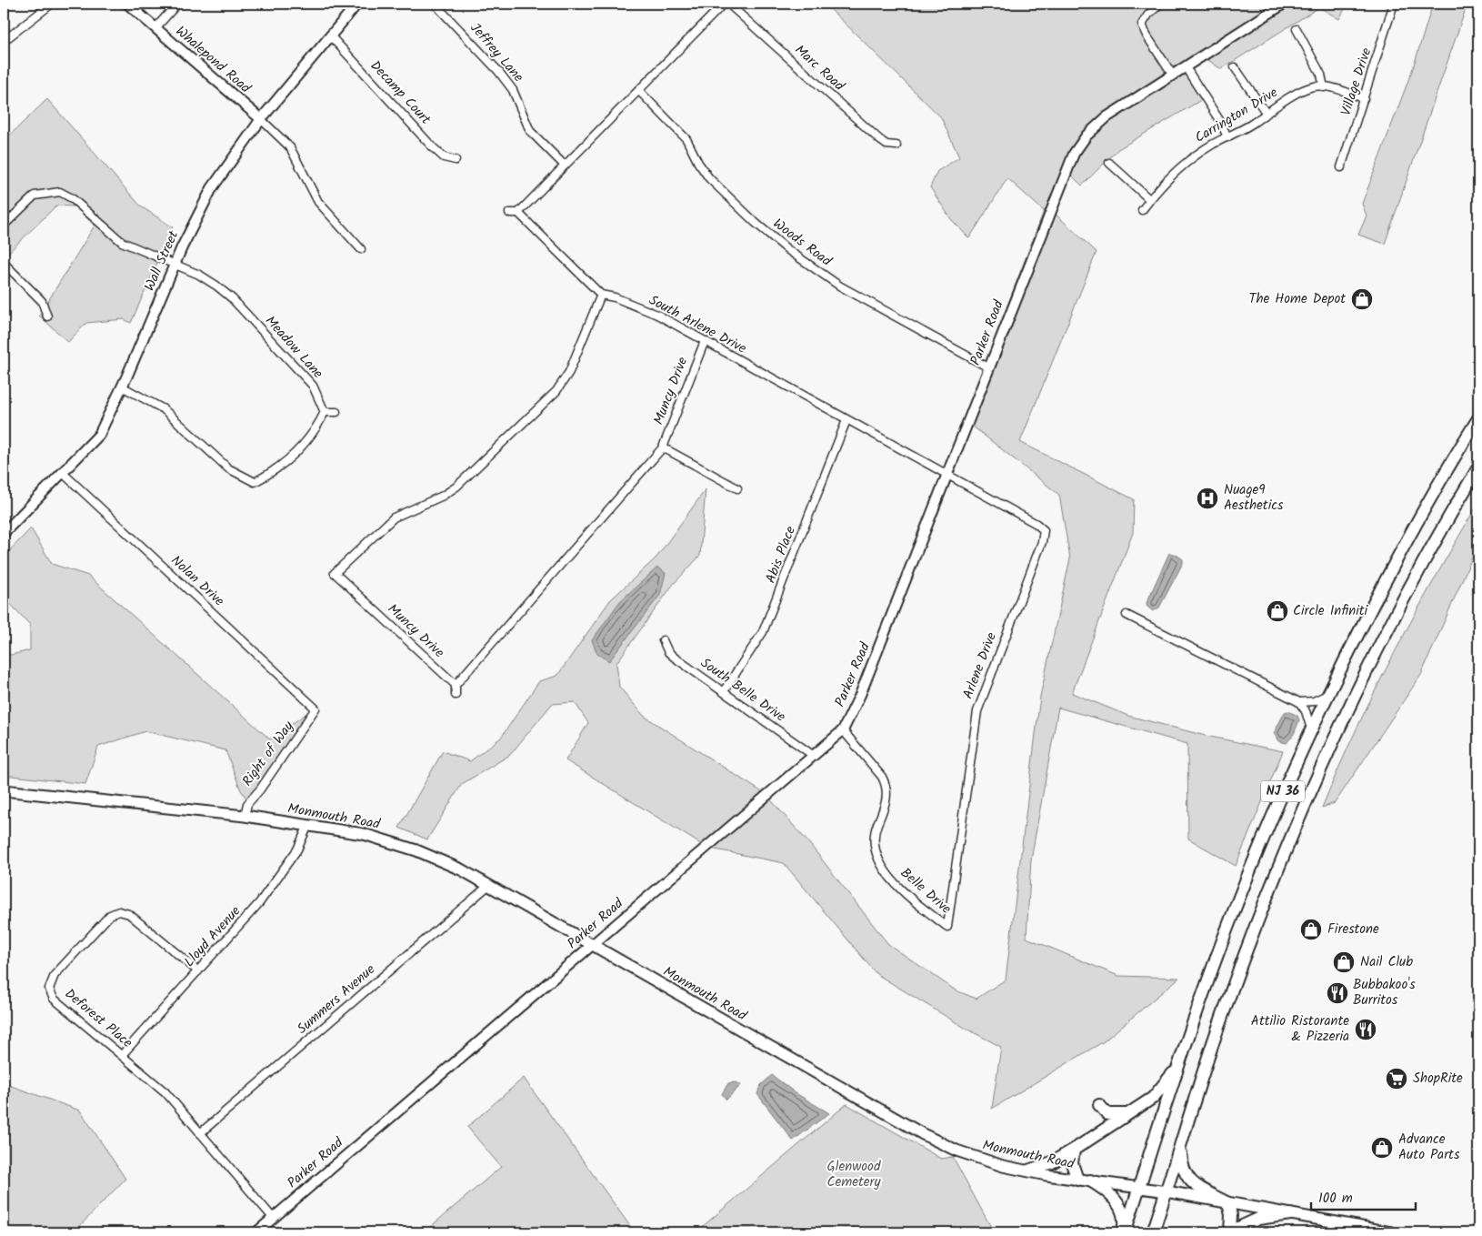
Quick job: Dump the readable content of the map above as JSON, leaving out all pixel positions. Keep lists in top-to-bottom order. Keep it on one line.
{"streets":{"highway":["NJ 36"],"main road":["Monmouth Road"],"street":["Jeffrey Lane","Whalepond Road","Marc Road","Village Drive","Decamp Court","Carrington Drive","Woods Road","Wall Street","South Arlene Drive","Parker Road","Meadow Lane","Muncy Drive","Abis Place","Nolan Drive","Arlene Drive","South Belle Drive","Right of Way","Belle Drive","Lloyd Avenue","Summers Avenue","Deforest Place"]},"crossings":[["Whalepond Road","Wall Street"],["Village Drive","Carrington Drive"],["Decamp Court","Wall Street"],["Woods Road","Parker Road"],["Wall Street","Meadow Lane"],["Wall Street","Nolan Drive"],["South Arlene Drive","Parker Road"],["South Arlene Drive","Muncy Drive"],["South Arlene Drive","Abis Place"],["South Arlene Drive","Arlene Drive"],["Parker Road","Arlene Drive"],["Parker Road","South Belle Drive"],["Parker Road","Monmouth Road"],["Parker Road","Belle Drive"],["Parker Road","Deforest Place"],["Abis Place","South Belle Drive"],["Nolan Drive","Right of Way"],["Arlene Drive","Belle Drive"],["Right of Way","Monmouth Road"],["NJ 36","Monmouth Road"],["Monmouth Road","Lloyd Avenue"],["Monmouth Road","Summers Avenue"],["Lloyd Avenue","Deforest Place"],["Summers Avenue","Deforest Place"]],"parks":["Glenwood Cemetery"],"places":{"shop":["The Home Depot","Circle Infiniti","Firestone","Nail Club","Advance Auto Parts"],"hospital":["Nuage9 Aesthetics"],"restaurant":["Bubbakoo's Burritos","Attilio Ristorante & Pizzeria"],"supermarket":["ShopRite"]},"scale_bar":"100 m"}
